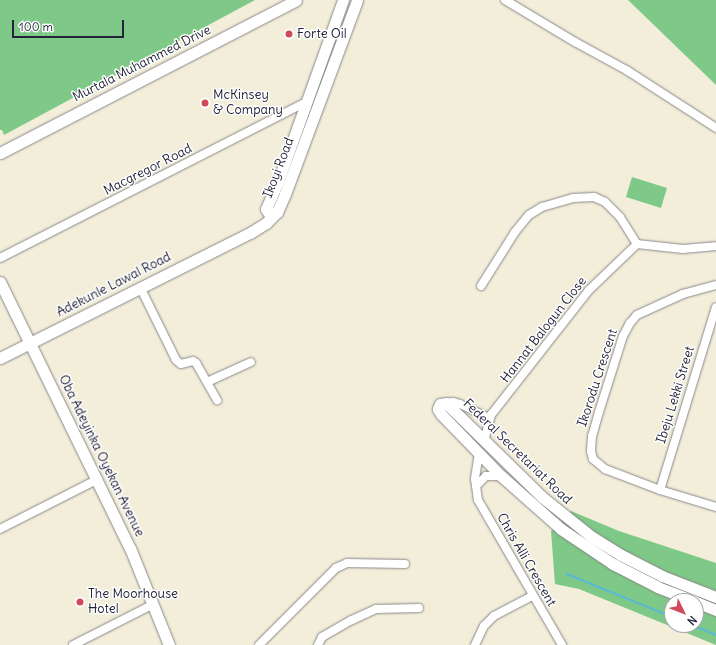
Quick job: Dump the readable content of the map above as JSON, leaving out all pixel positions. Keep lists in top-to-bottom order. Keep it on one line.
{"streets":{"main road":["Murtala Muhammed Drive","Ikoyi Road","Adekunle Lawal Road","Federal Secretariat Road","Oba Adeyinka Oyekan Avenue"],"street":["Macgregor Road","Hannat Balogun Close","Ikorodu Crescent","Ibeju Lekki Street","Chris Alli Crescent"]},"crossings":[["Ikoyi Road","Macgregor Road"],["Ikoyi Road","Adekunle Lawal Road"],["Adekunle Lawal Road","Oba Adeyinka Oyekan Avenue"],["Hannat Balogun Close","Federal Secretariat Road"],["Ikorodu Crescent","Ibeju Lekki Street"],["Federal Secretariat Road","Chris Alli Crescent"]],"places":["Forte Oil","McKinsey & Company","The Moorhouse Hotel"],"scale_bar":"100 m","north":"bottom right"}
